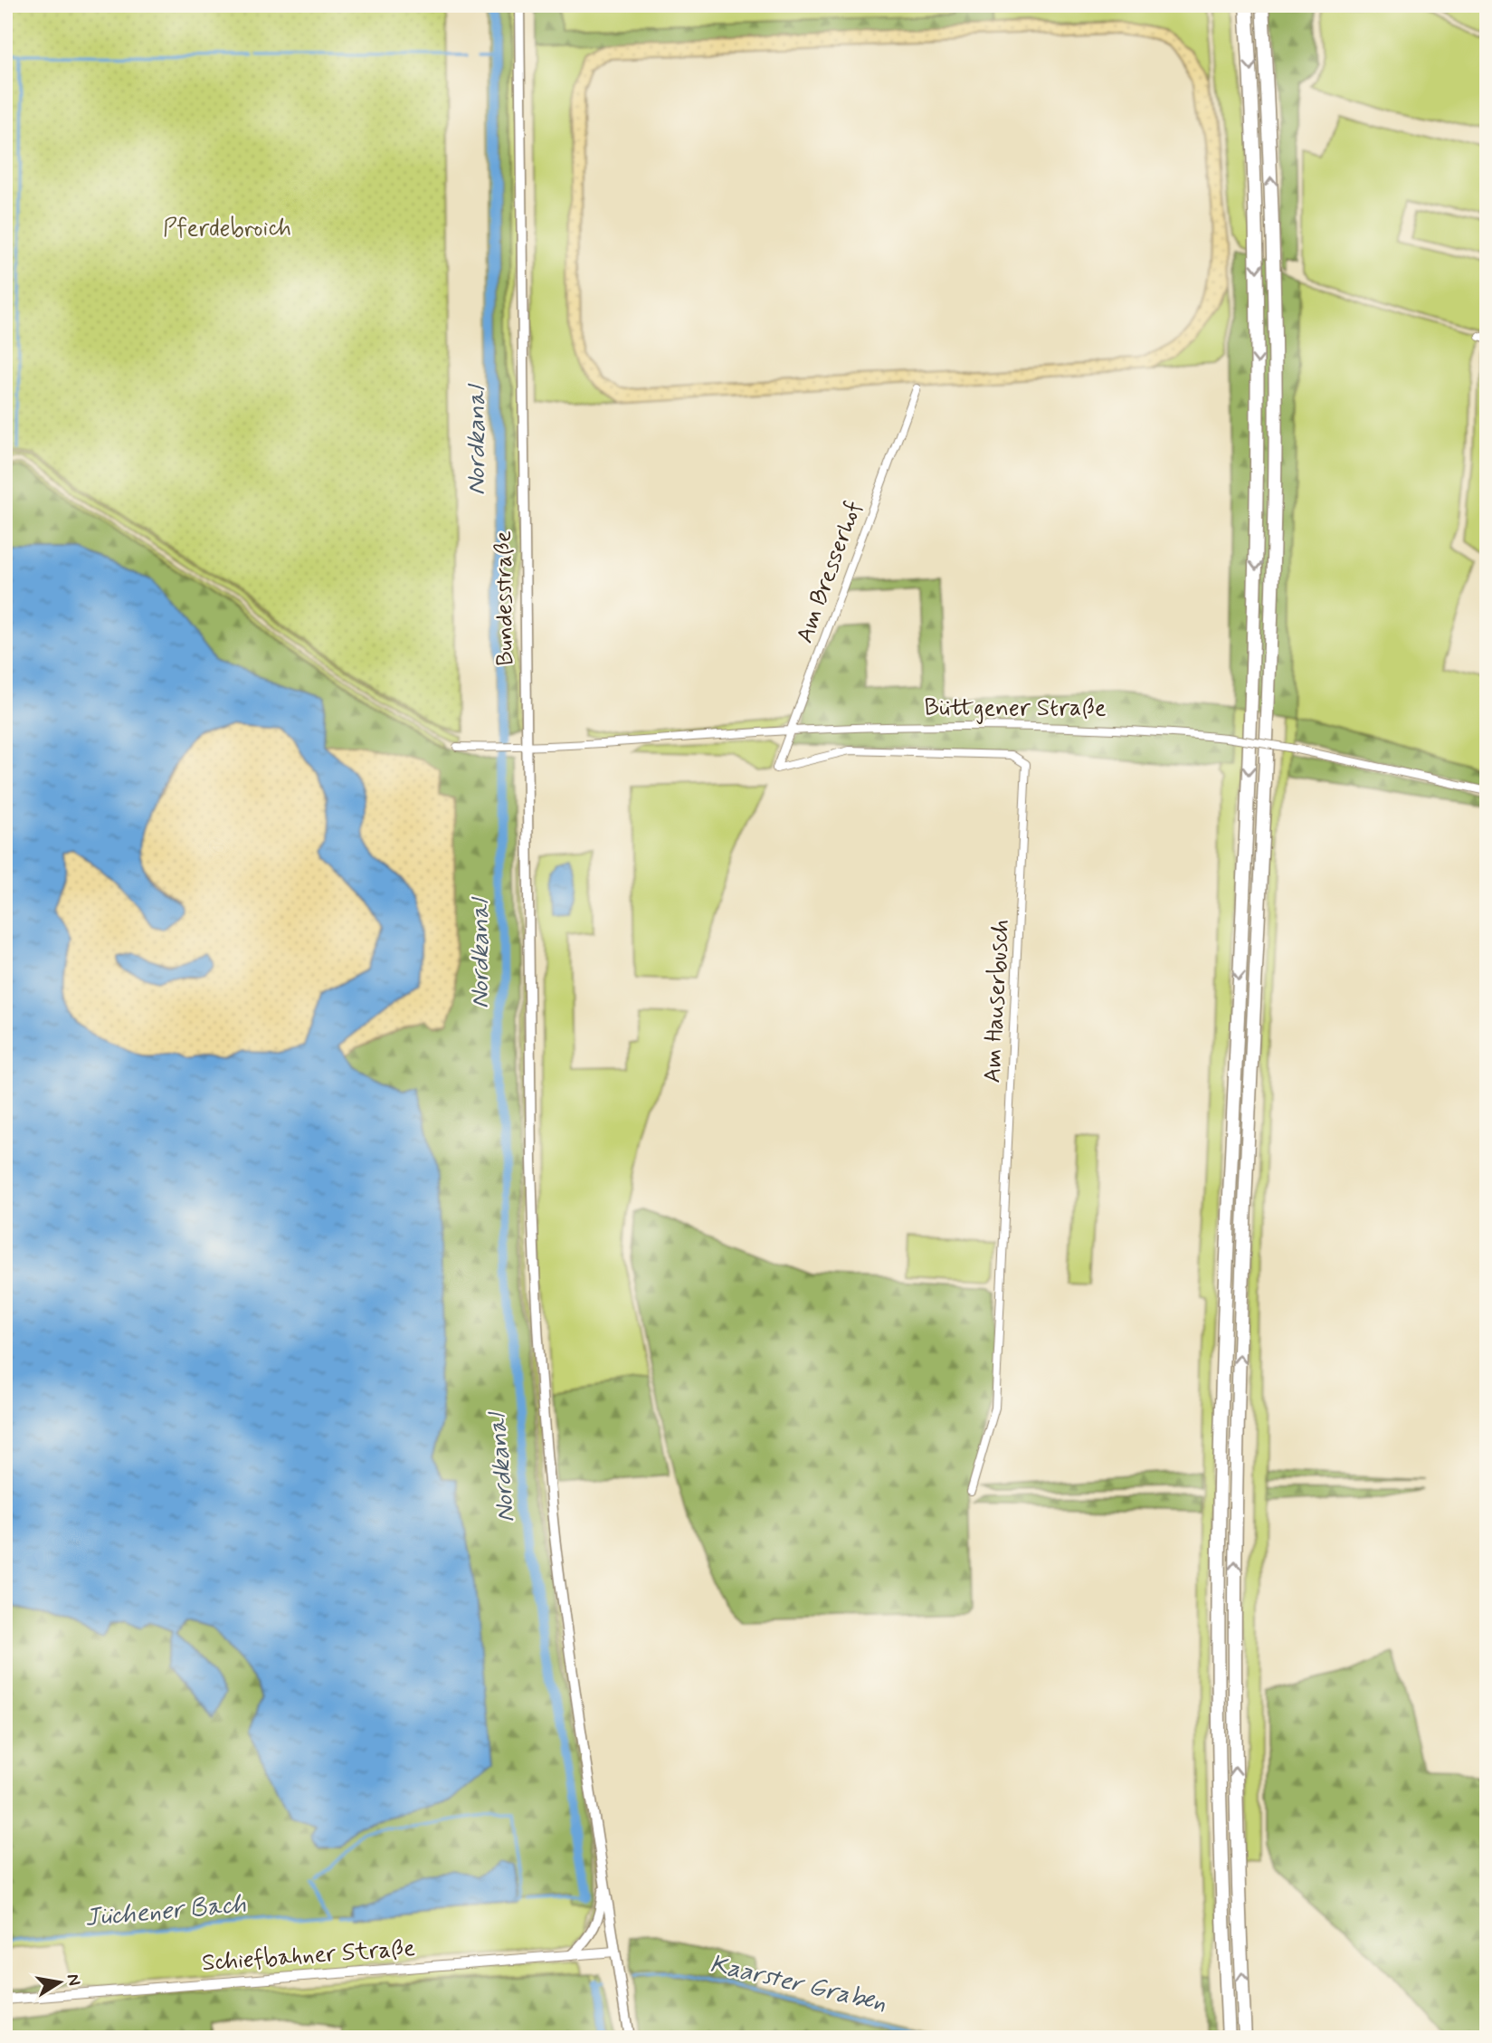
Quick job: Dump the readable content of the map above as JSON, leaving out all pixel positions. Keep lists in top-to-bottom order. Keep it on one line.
{"streets":{"main road":["Bundesstraße"],"street":["Am Bresserhof","Büttgener Straße","Am Hauserbusch","Schiefbahner Straße"]},"crossings":[["Am Bresserhof","Büttgener Straße"],["Am Bresserhof","Am Hauserbusch"],["Bundesstraße","Büttgener Straße"],["Bundesstraße","Schiefbahner Straße"]],"water":["Nordkanal","Jüchener Bach","Kaarster Graben"],"parks":["Pferdebroich"],"north":"right"}
